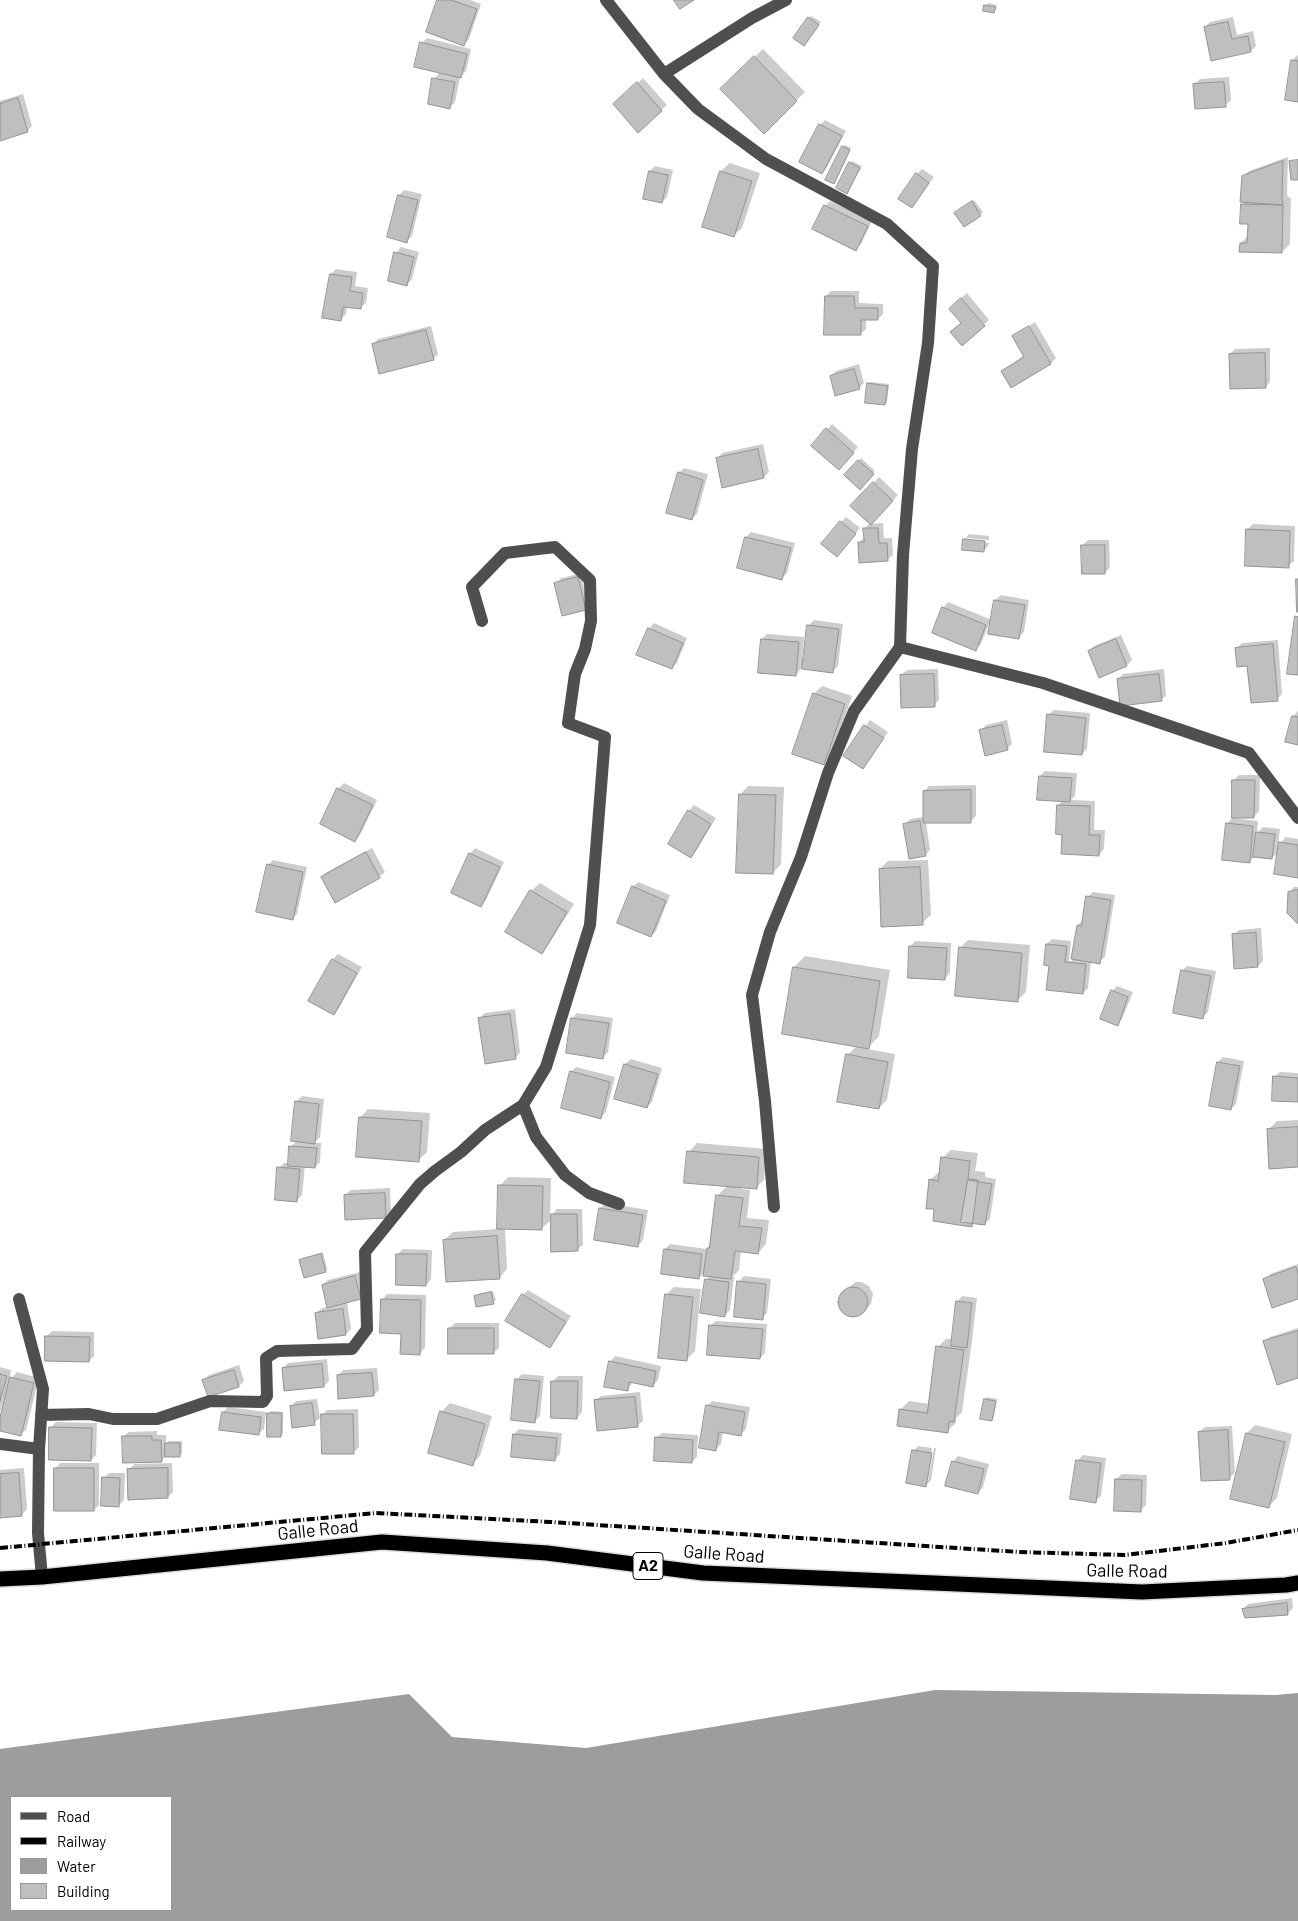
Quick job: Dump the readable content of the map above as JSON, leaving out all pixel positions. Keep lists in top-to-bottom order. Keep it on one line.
{"streets":{"highway":["Galle Road","A2"]},"legend":["Road","Railway","Water","Building"]}
